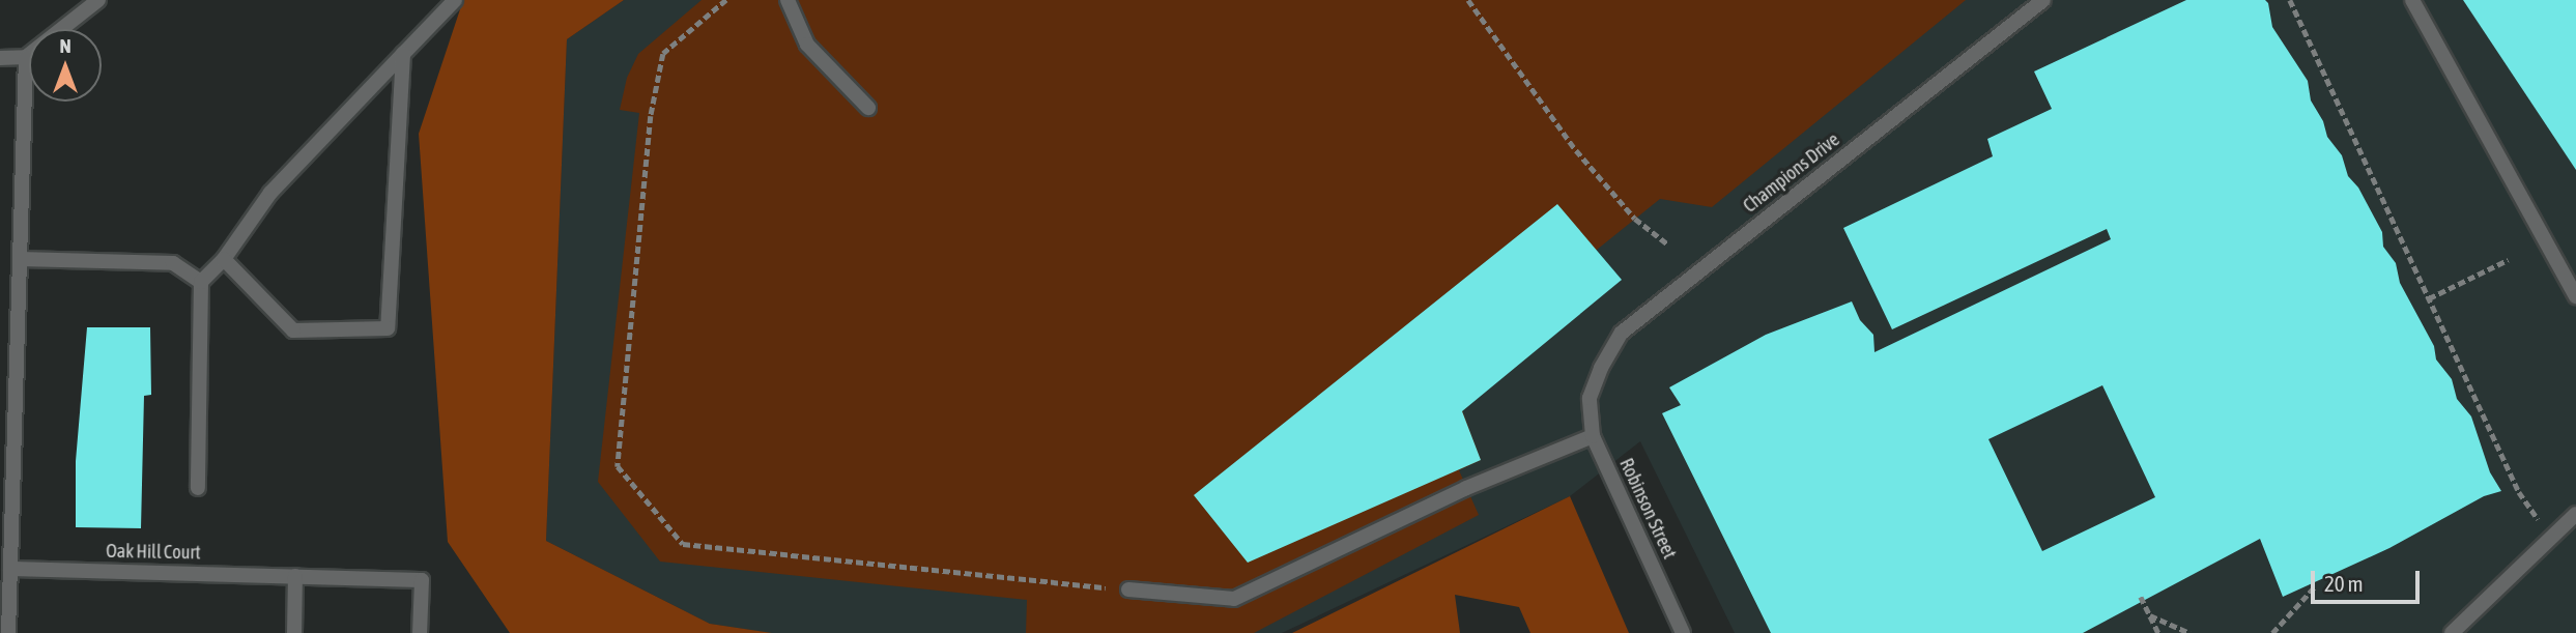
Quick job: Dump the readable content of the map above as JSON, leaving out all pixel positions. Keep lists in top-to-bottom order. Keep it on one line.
{"streets":{"street":["Champions Drive","Robinson Street","Oak Hill Court"]},"crossings":[["Champions Drive","Robinson Street"]],"scale_bar":"20 m","north":"top"}
